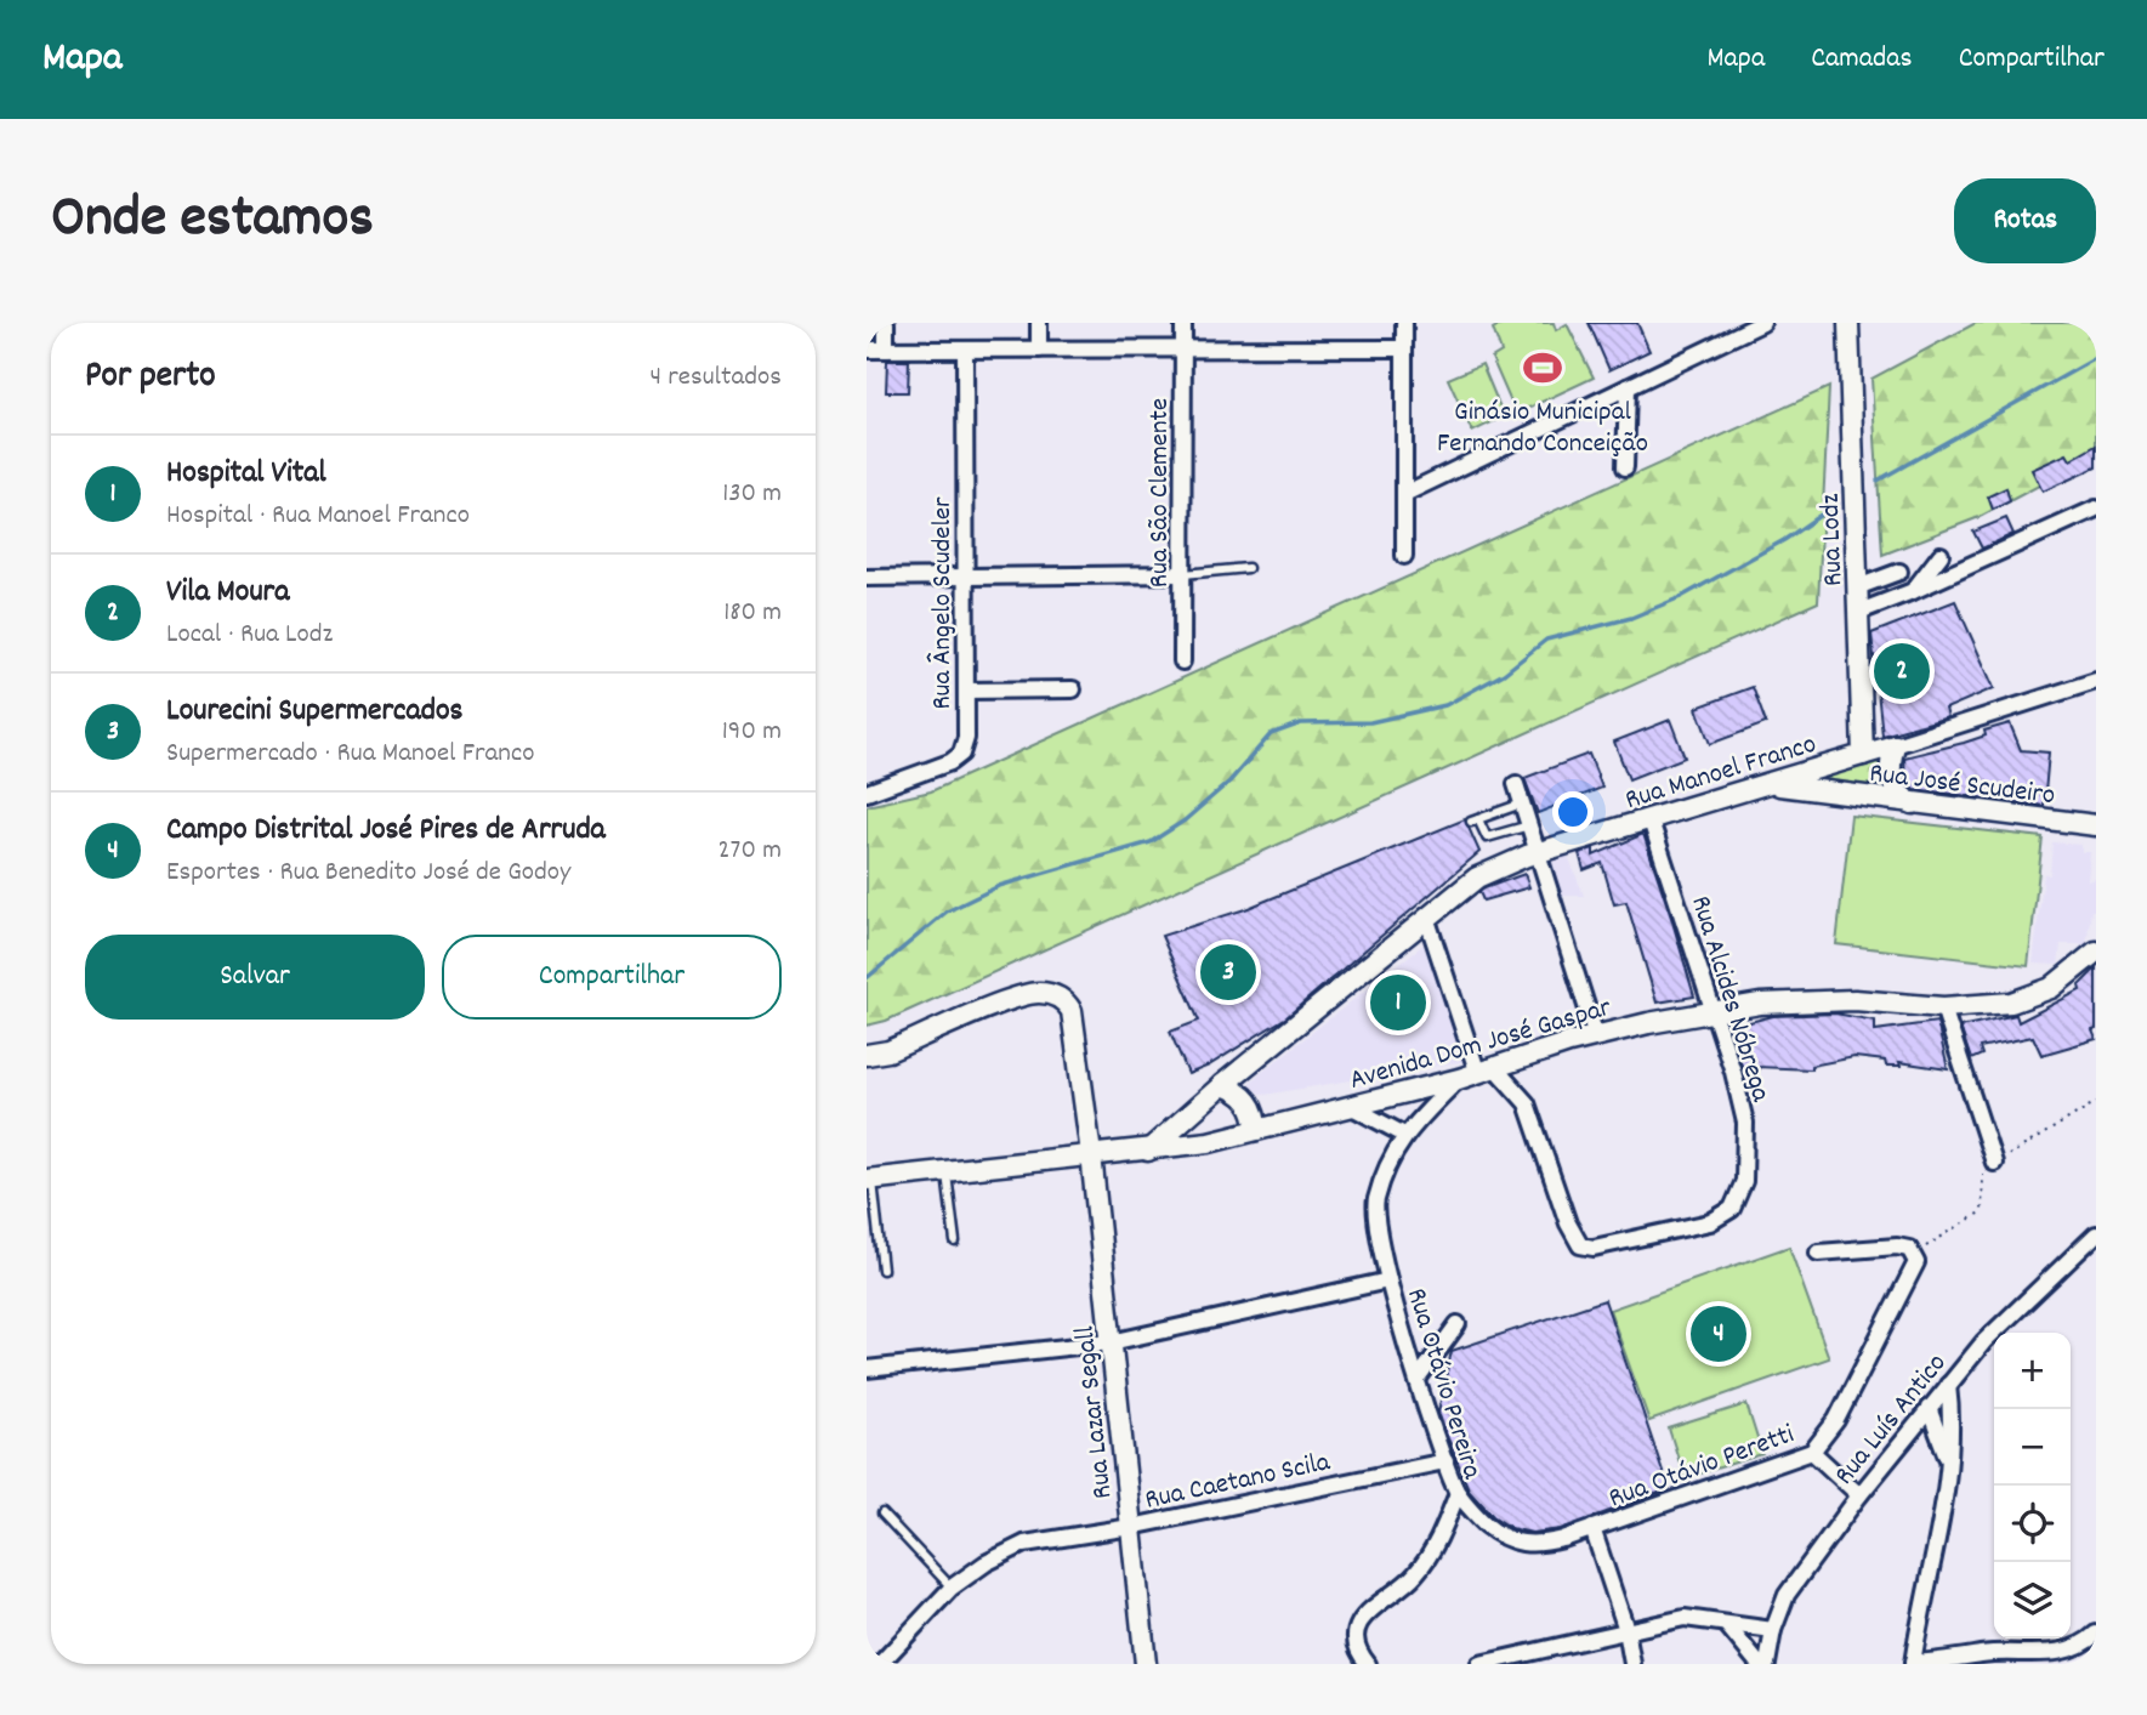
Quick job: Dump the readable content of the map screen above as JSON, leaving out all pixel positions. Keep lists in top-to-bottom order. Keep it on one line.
{"streets":{"street":["Rua São Clemente","Rua Lodz","Rua Ângelo Scudeler","Rua Manoel Franco","Rua José Scudeiro","Rua Alcides Nóbrega","Avenida Dom José Gaspar","Rua Otávio Pereira","Rua Lazar Segall","Rua Luís Antico","Rua Otávio Peretti","Rua Caetano Scila"]},"crossings":[["Rua Lodz","Rua Manoel Franco"],["Rua Manoel Franco","Rua José Scudeiro"],["Rua Manoel Franco","Rua Alcides Nóbrega"],["Rua Manoel Franco","Avenida Dom José Gaspar"],["Rua Alcides Nóbrega","Avenida Dom José Gaspar"],["Rua Alcides Nóbrega","Rua Otávio Pereira"],["Avenida Dom José Gaspar","Rua Otávio Pereira"],["Avenida Dom José Gaspar","Rua Lazar Segall"],["Rua Otávio Pereira","Rua Otávio Peretti"],["Rua Otávio Pereira","Rua Caetano Scila"],["Rua Lazar Segall","Rua Caetano Scila"]],"places":{"sports":["Ginásio Municipal Fernando Conceição"]},"page":{"header":"Mapa","nav":["Mapa","Camadas","Compartilhar"],"title":"Onde estamos","buttons":["Rotas",["Salvar","Compartilhar"]],"heading":["Por perto","4 resultados"],"list":[{"mark":"1","name":"Hospital Vital","note":"Hospital · Rua Manoel Franco","value":"130 m"},{"mark":"2","name":"Vila Moura","note":"Local · Rua Lodz","value":"180 m"},{"mark":"3","name":"Lourecini Supermercados","note":"Supermercado · Rua Manoel Franco","value":"190 m"},{"mark":"4","name":"Campo Distrital José Pires de Arruda","note":"Esportes · Rua Benedito José de Godoy","value":"270 m"}],"pins":["2","3","1","4"],"map_buttons":["+","−"]}}
